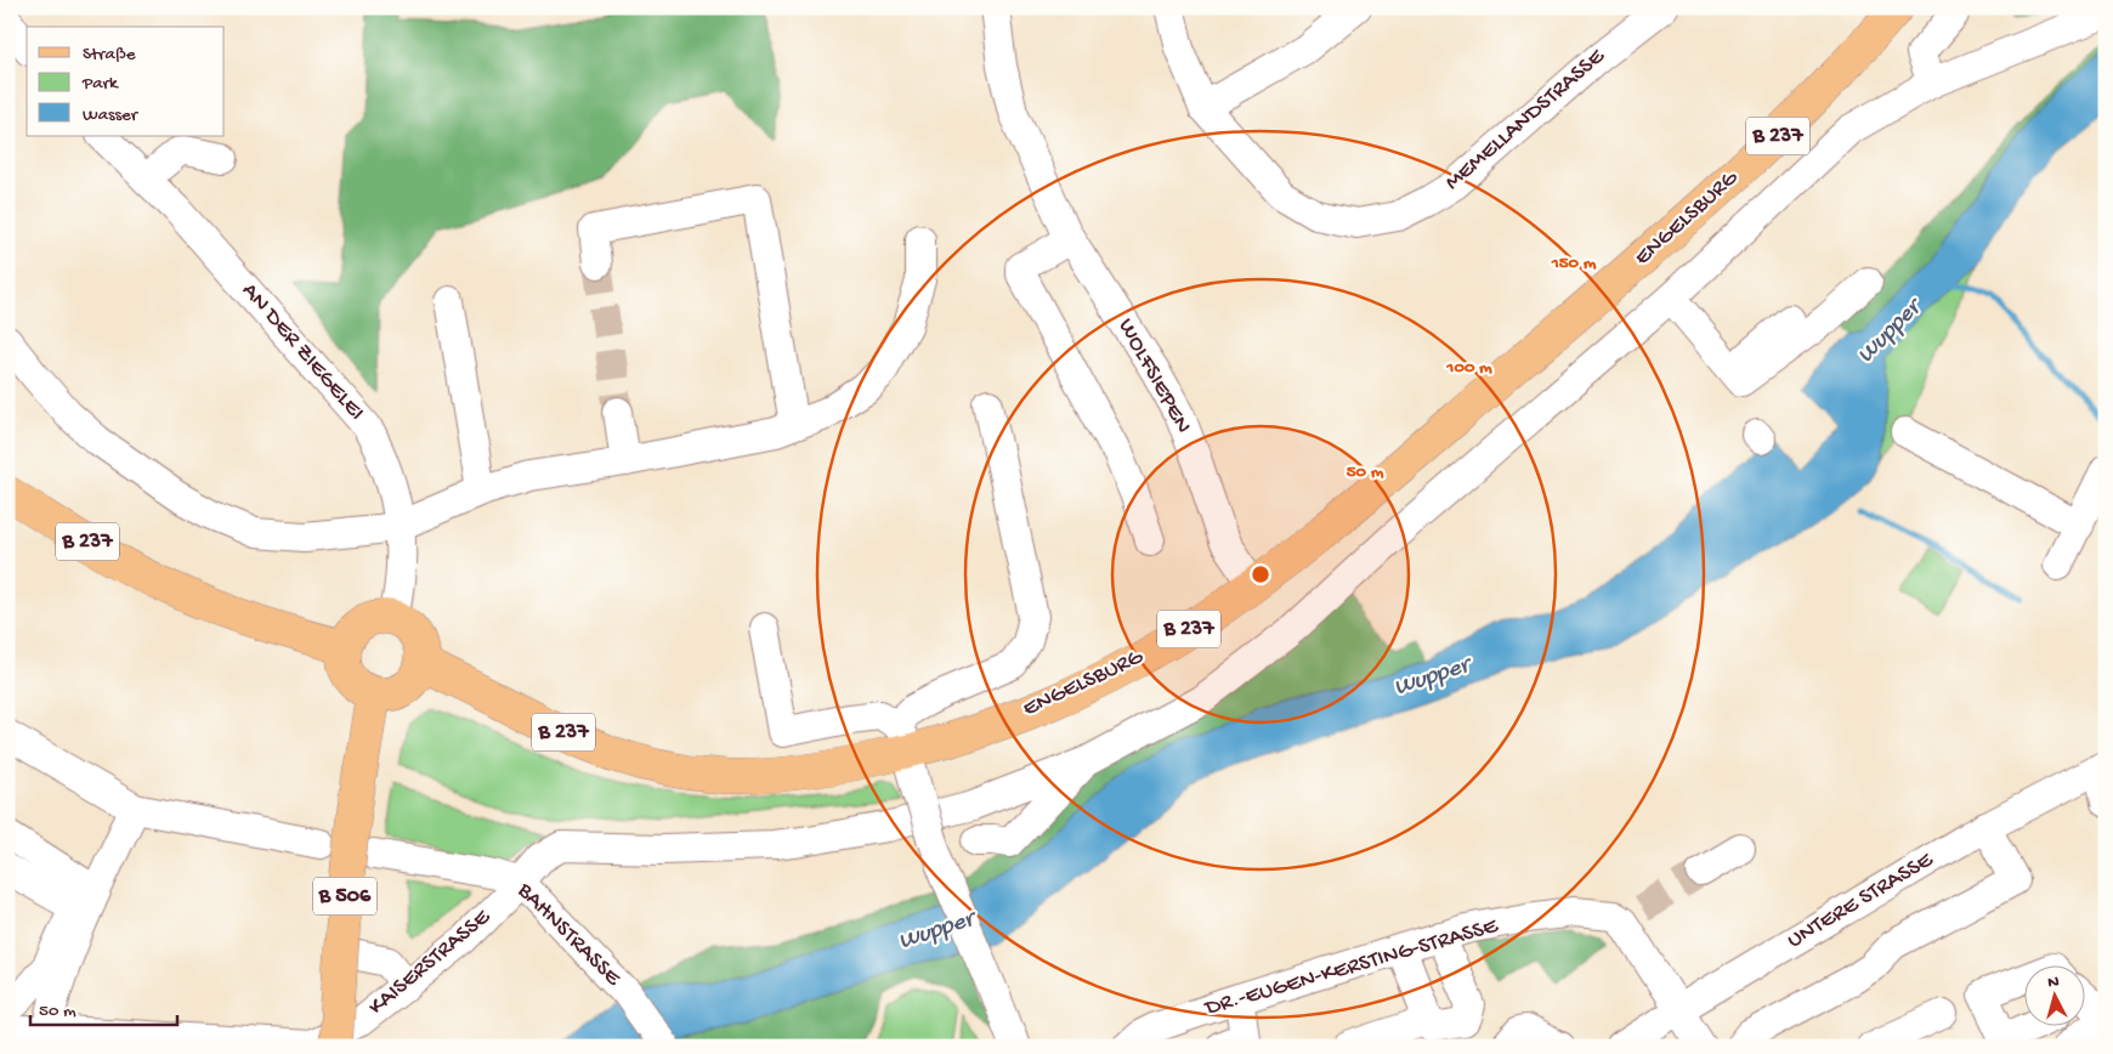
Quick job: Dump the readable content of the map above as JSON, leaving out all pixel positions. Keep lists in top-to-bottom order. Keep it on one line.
{"streets":{"main road":["B 237","ENGELSBURG","B 506"],"street":["MEMELLANDSTRASSE","AN DER ZIEGELEI","WOLFSIEPEN","UNTERE STRASSE","BAHNSTRASSE","KAISERSTRASSE","DR.-EUGEN-KERSTING-STRASSE"]},"crossings":[["B 237","ENGELSBURG"],["B 237","AN DER ZIEGELEI"],["B 237","B 506"],["ENGELSBURG","AN DER ZIEGELEI"],["ENGELSBURG","WOLFSIEPEN"],["ENGELSBURG","B 506"],["AN DER ZIEGELEI","B 506"],["UNTERE STRASSE","DR.-EUGEN-KERSTING-STRASSE"],["BAHNSTRASSE","KAISERSTRASSE"]],"water":["Wupper"],"legend":["Straße","Park","Wasser"],"scale_bar":"50 m","north":"top","rings":["150 m","100 m","50 m"]}
